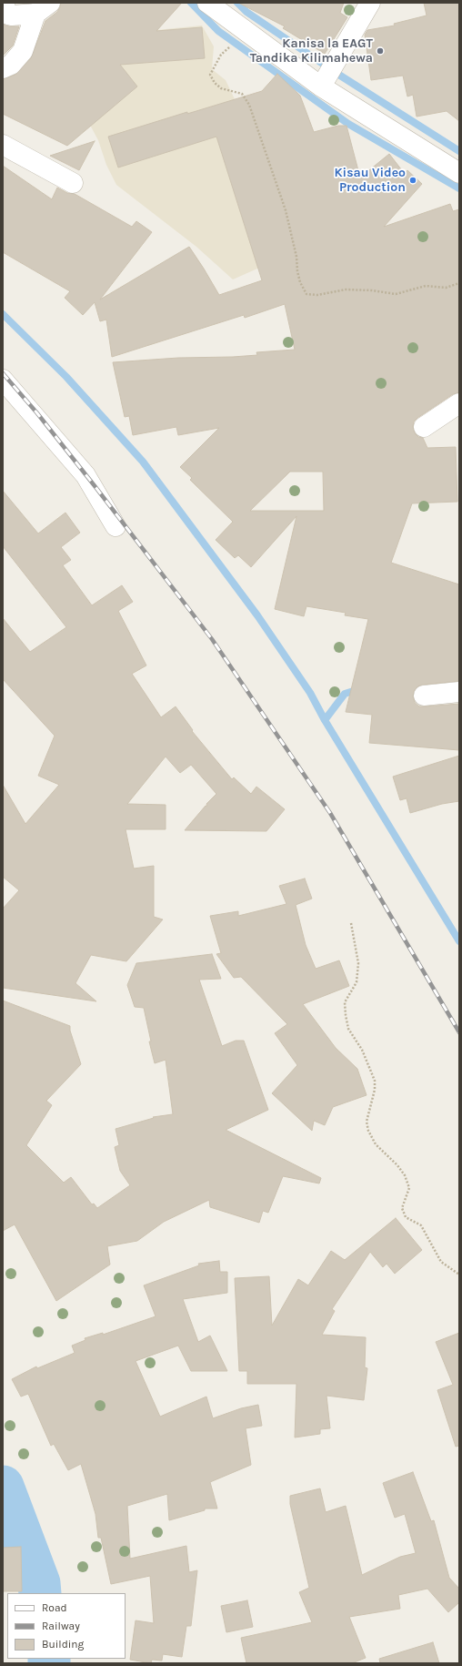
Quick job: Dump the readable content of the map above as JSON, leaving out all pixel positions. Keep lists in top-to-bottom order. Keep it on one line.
{"places":["Kanisa la EAGT Tandika Kilimahewa","Kisau Video Production"],"legend":["Road","Railway","Building"]}
